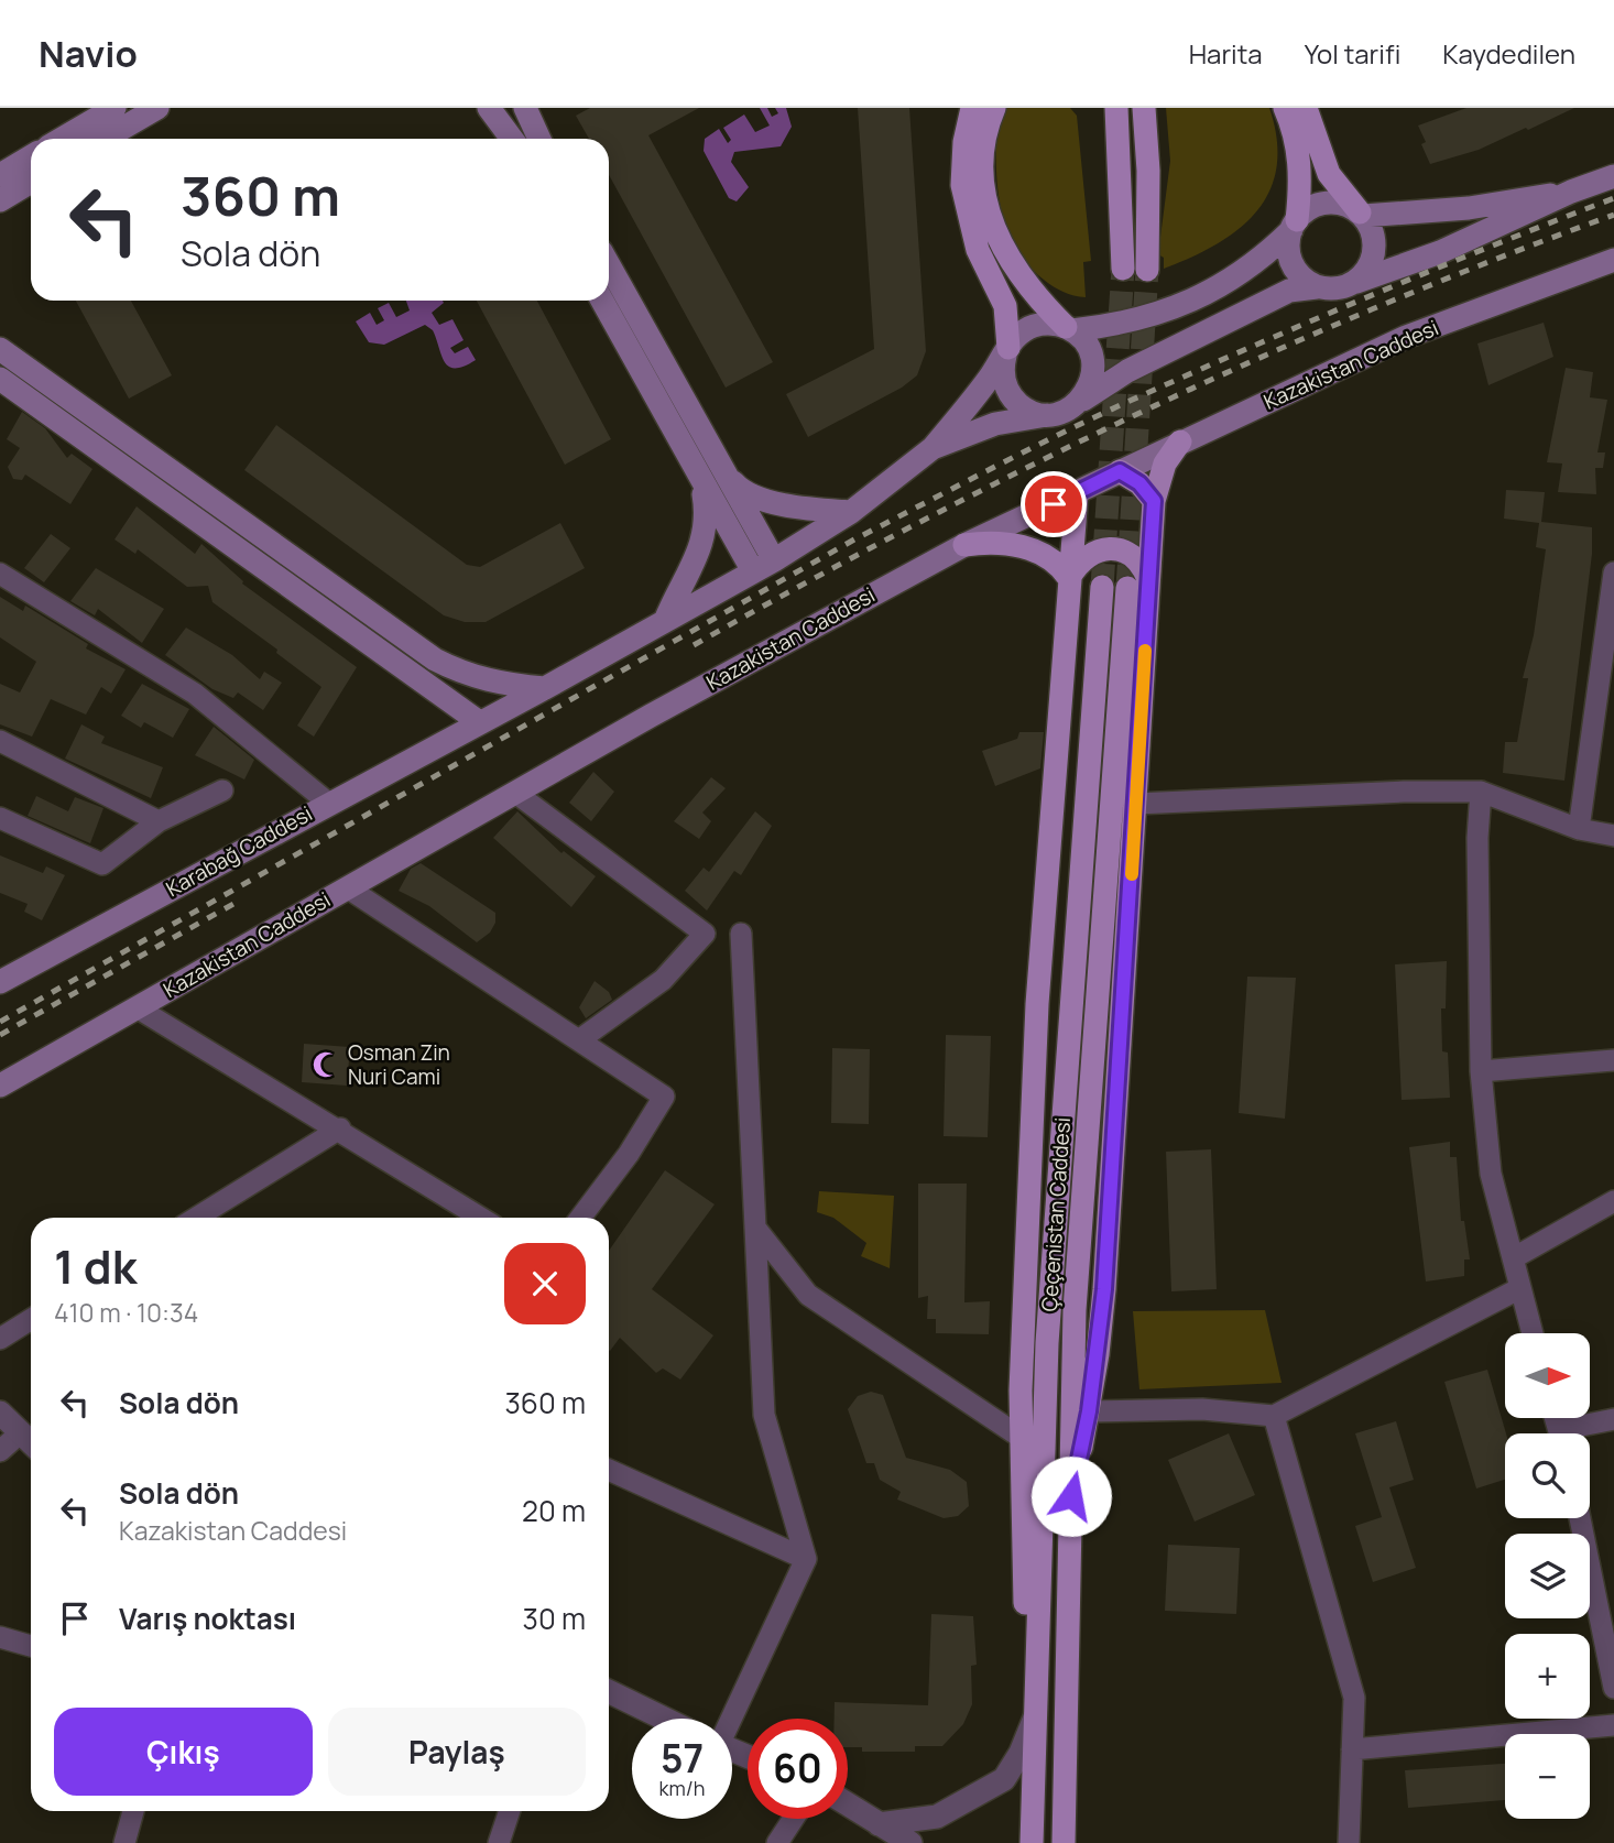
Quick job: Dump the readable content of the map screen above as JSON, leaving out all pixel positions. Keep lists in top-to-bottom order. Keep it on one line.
{"streets":{"main road":["Kazakistan Caddesi","Karabağ Caddesi","Çeçenistan Caddesi"]},"places":{"mosque":["Osman Zin Nuri Cami"]},"north":"right","page":{"header":"Navio","nav":["Harita","Yol tarifi","Kaydedilen"],"turn":["360 m","Sola dön"],"heading":["1 dk","410 m · 10:34"],"map_buttons":["+","−"],"list":[{"name":"Sola dön","value":"360 m"},{"name":"Sola dön","note":"Kazakistan Caddesi","value":"20 m"},{"name":"Varış noktası","value":"30 m"}],"buttons":["Çıkış","Paylaş"],"speed":"57 km/h","limit":"60"}}
